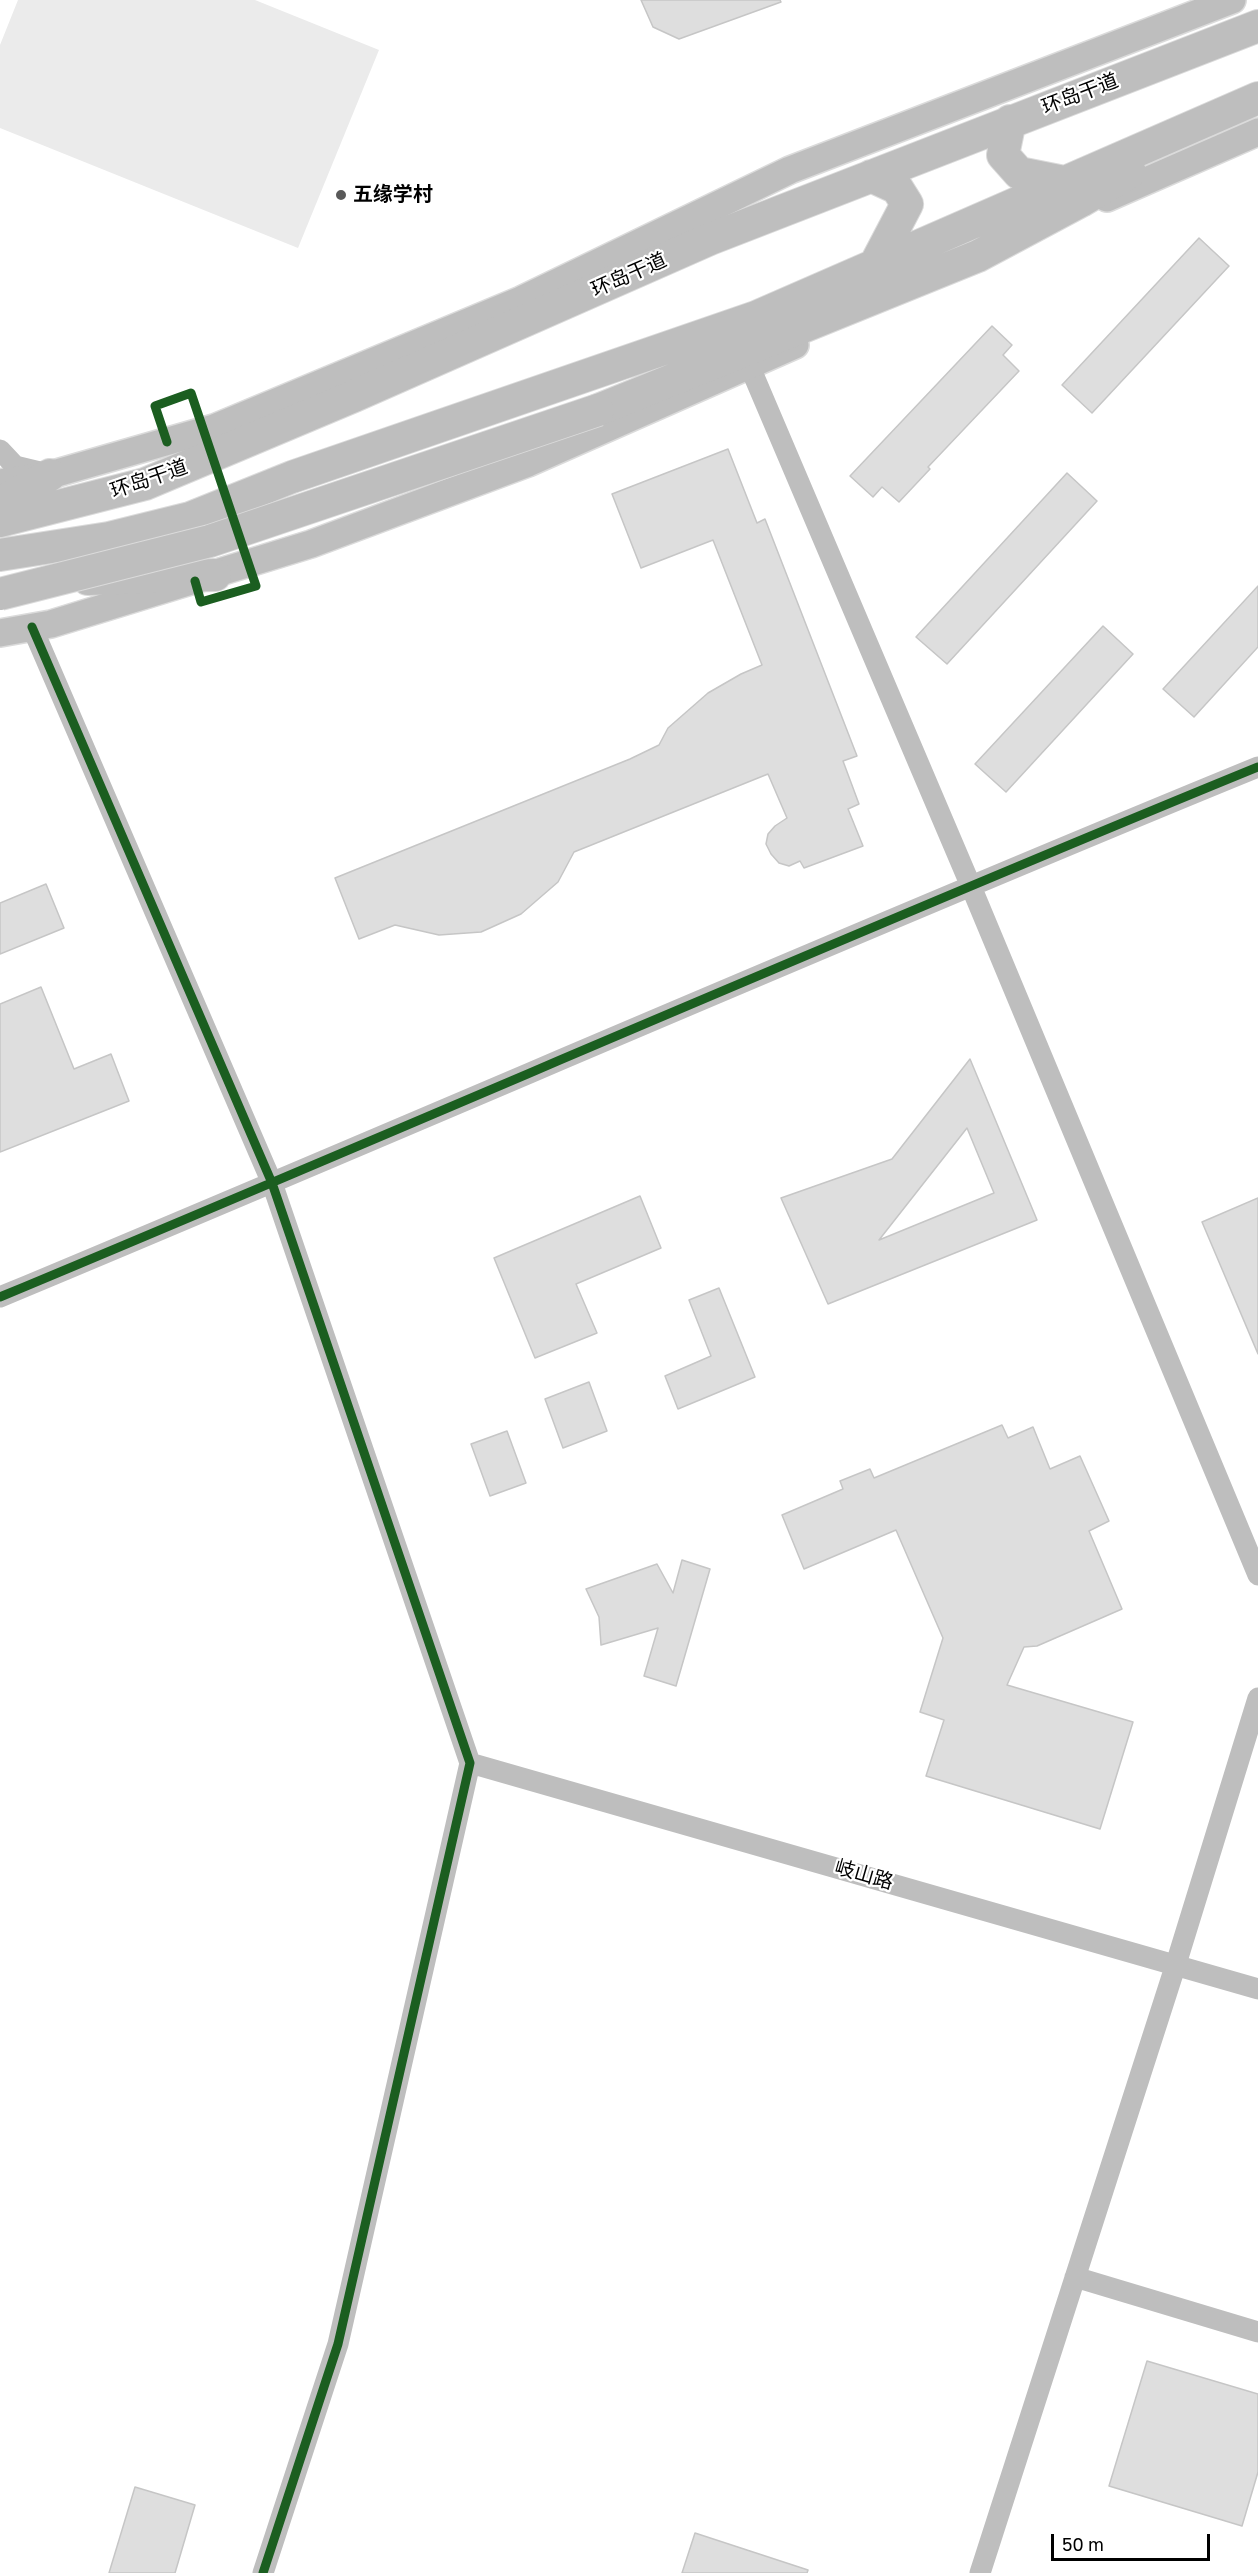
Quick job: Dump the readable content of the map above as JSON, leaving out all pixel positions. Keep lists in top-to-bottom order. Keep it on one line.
{"streets":{"highway":["环岛干道"],"street":["岐山路"]},"places":["五缘学村"],"scale_bar":"50 m"}
